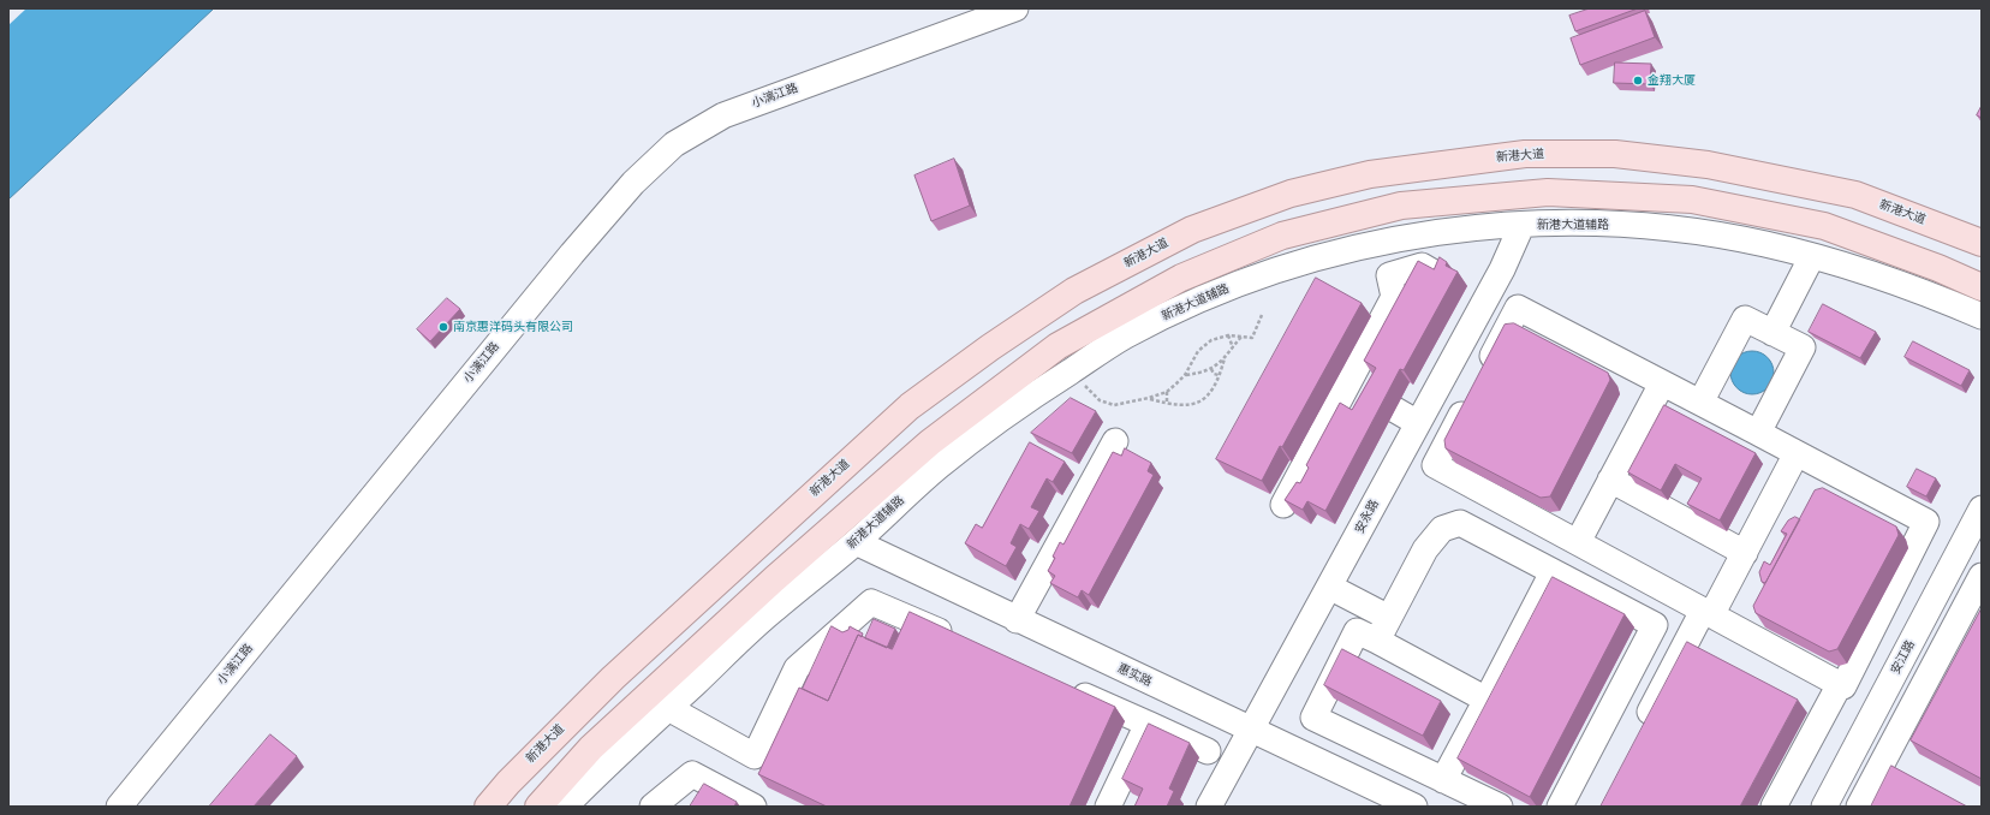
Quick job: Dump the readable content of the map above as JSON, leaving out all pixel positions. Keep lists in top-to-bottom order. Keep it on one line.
{"streets":{"main road":["新港大道"],"street":["小漓江路","新港大道辅路","安永路","安江路","惠实路"]},"crossings":[["新港大道辅路","安永路"],["新港大道辅路","惠实路"],["安永路","惠实路"]],"places":["金翔大厦","南京惠洋码头有限公司"]}
